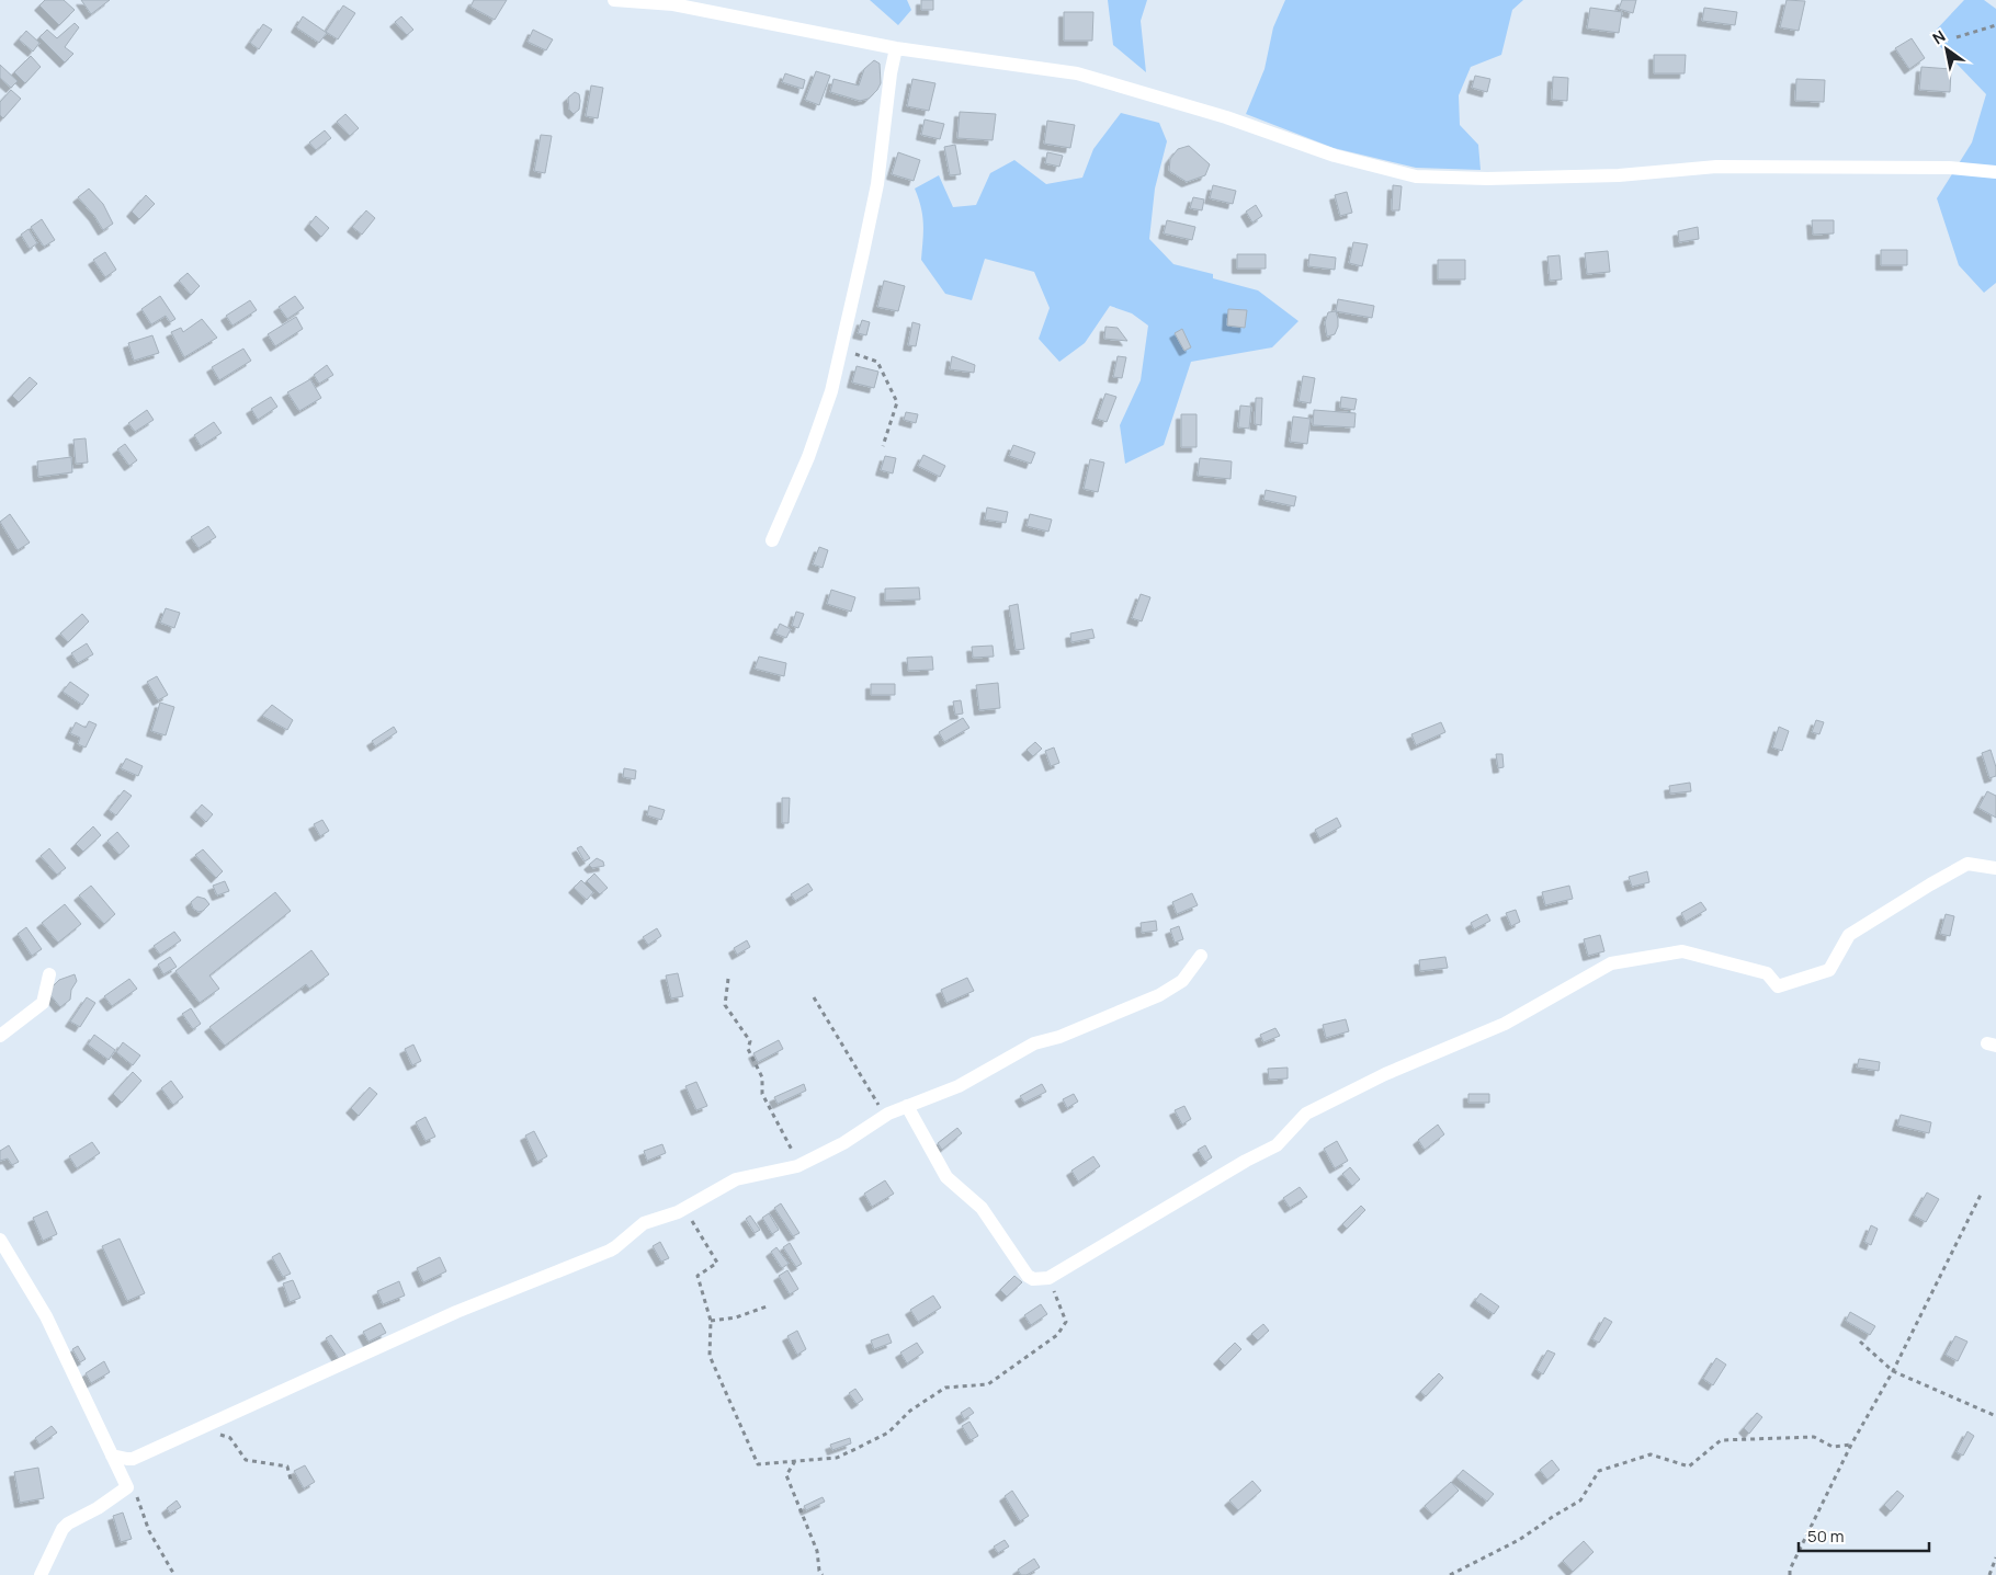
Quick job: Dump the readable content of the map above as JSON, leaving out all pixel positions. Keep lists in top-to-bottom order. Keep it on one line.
{"scale_bar":"50 m","north":"top left"}
